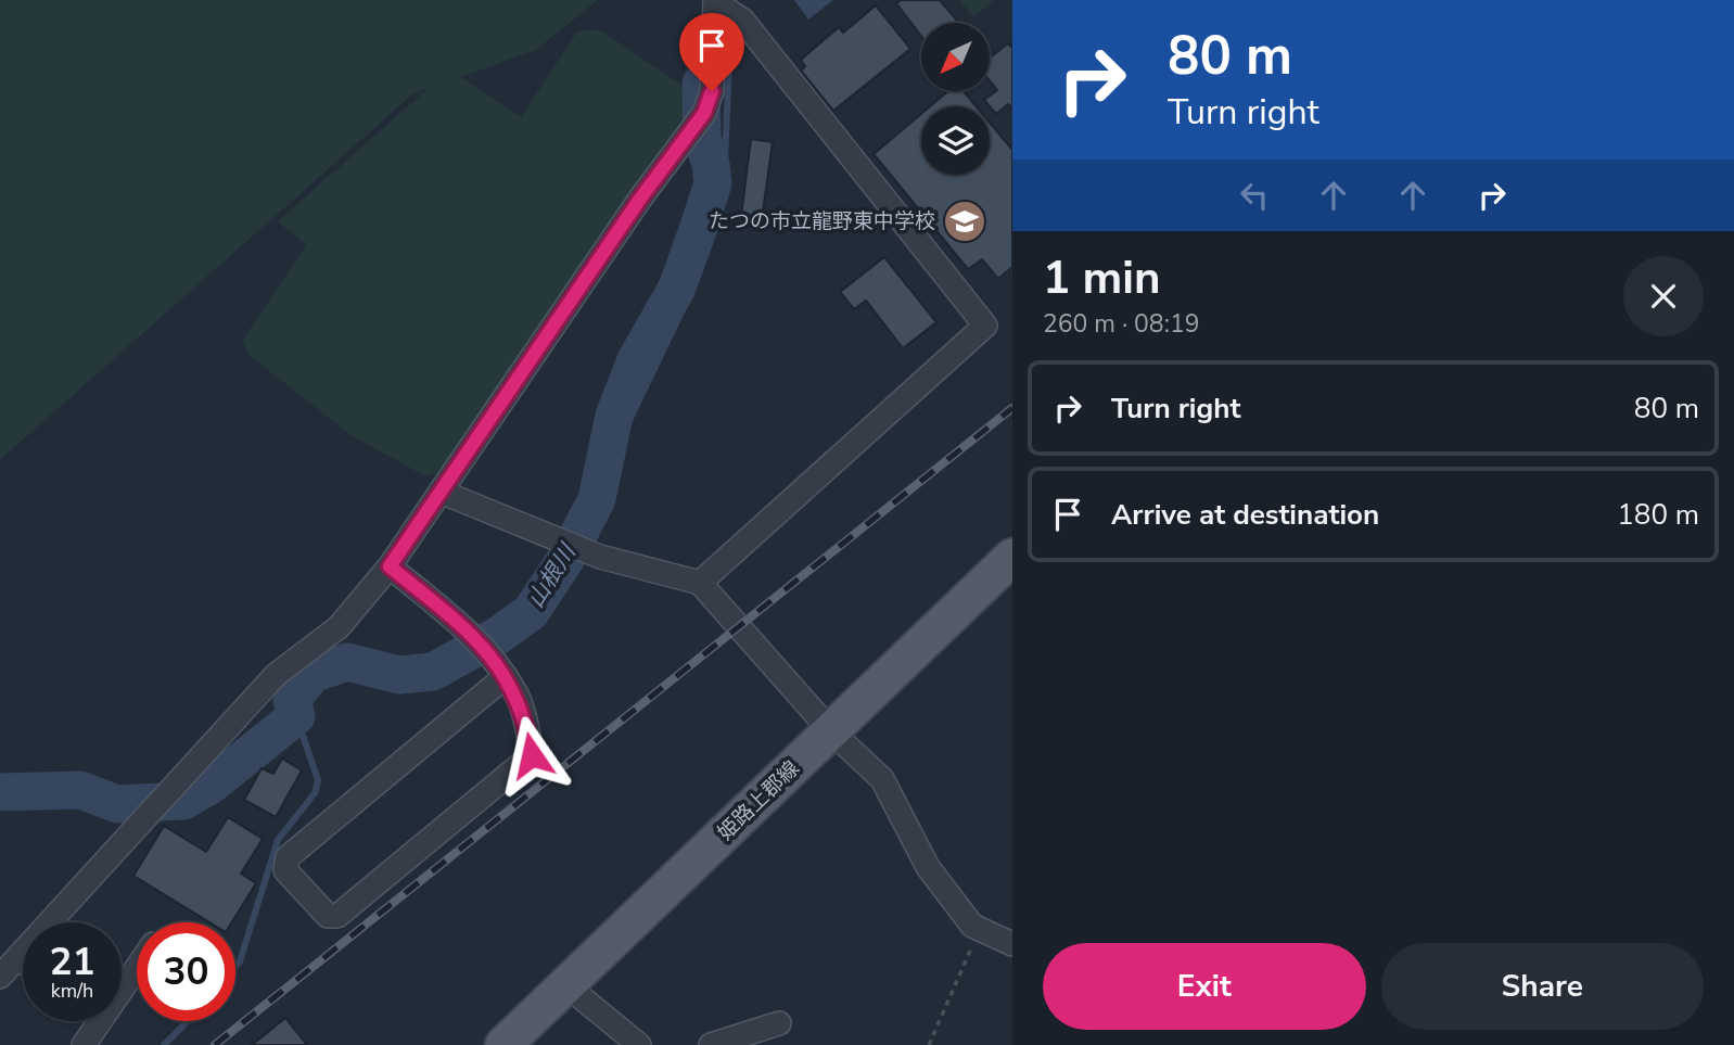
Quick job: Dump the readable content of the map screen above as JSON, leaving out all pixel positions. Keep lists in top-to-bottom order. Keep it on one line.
{"streets":{"main road":["姫路上郡線"]},"water":["山根川"],"places":{"school or university":["たつの市立龍野東中学校"]},"north":"bottom left","page":{"turn":["80 m","Turn right"],"heading":["1 min","260 m · 08:19"],"list":[{"name":"Turn right","value":"80 m"},{"name":"Arrive at destination","value":"180 m"}],"speed":"21 km/h","limit":"30","buttons":["Exit","Share"]}}
